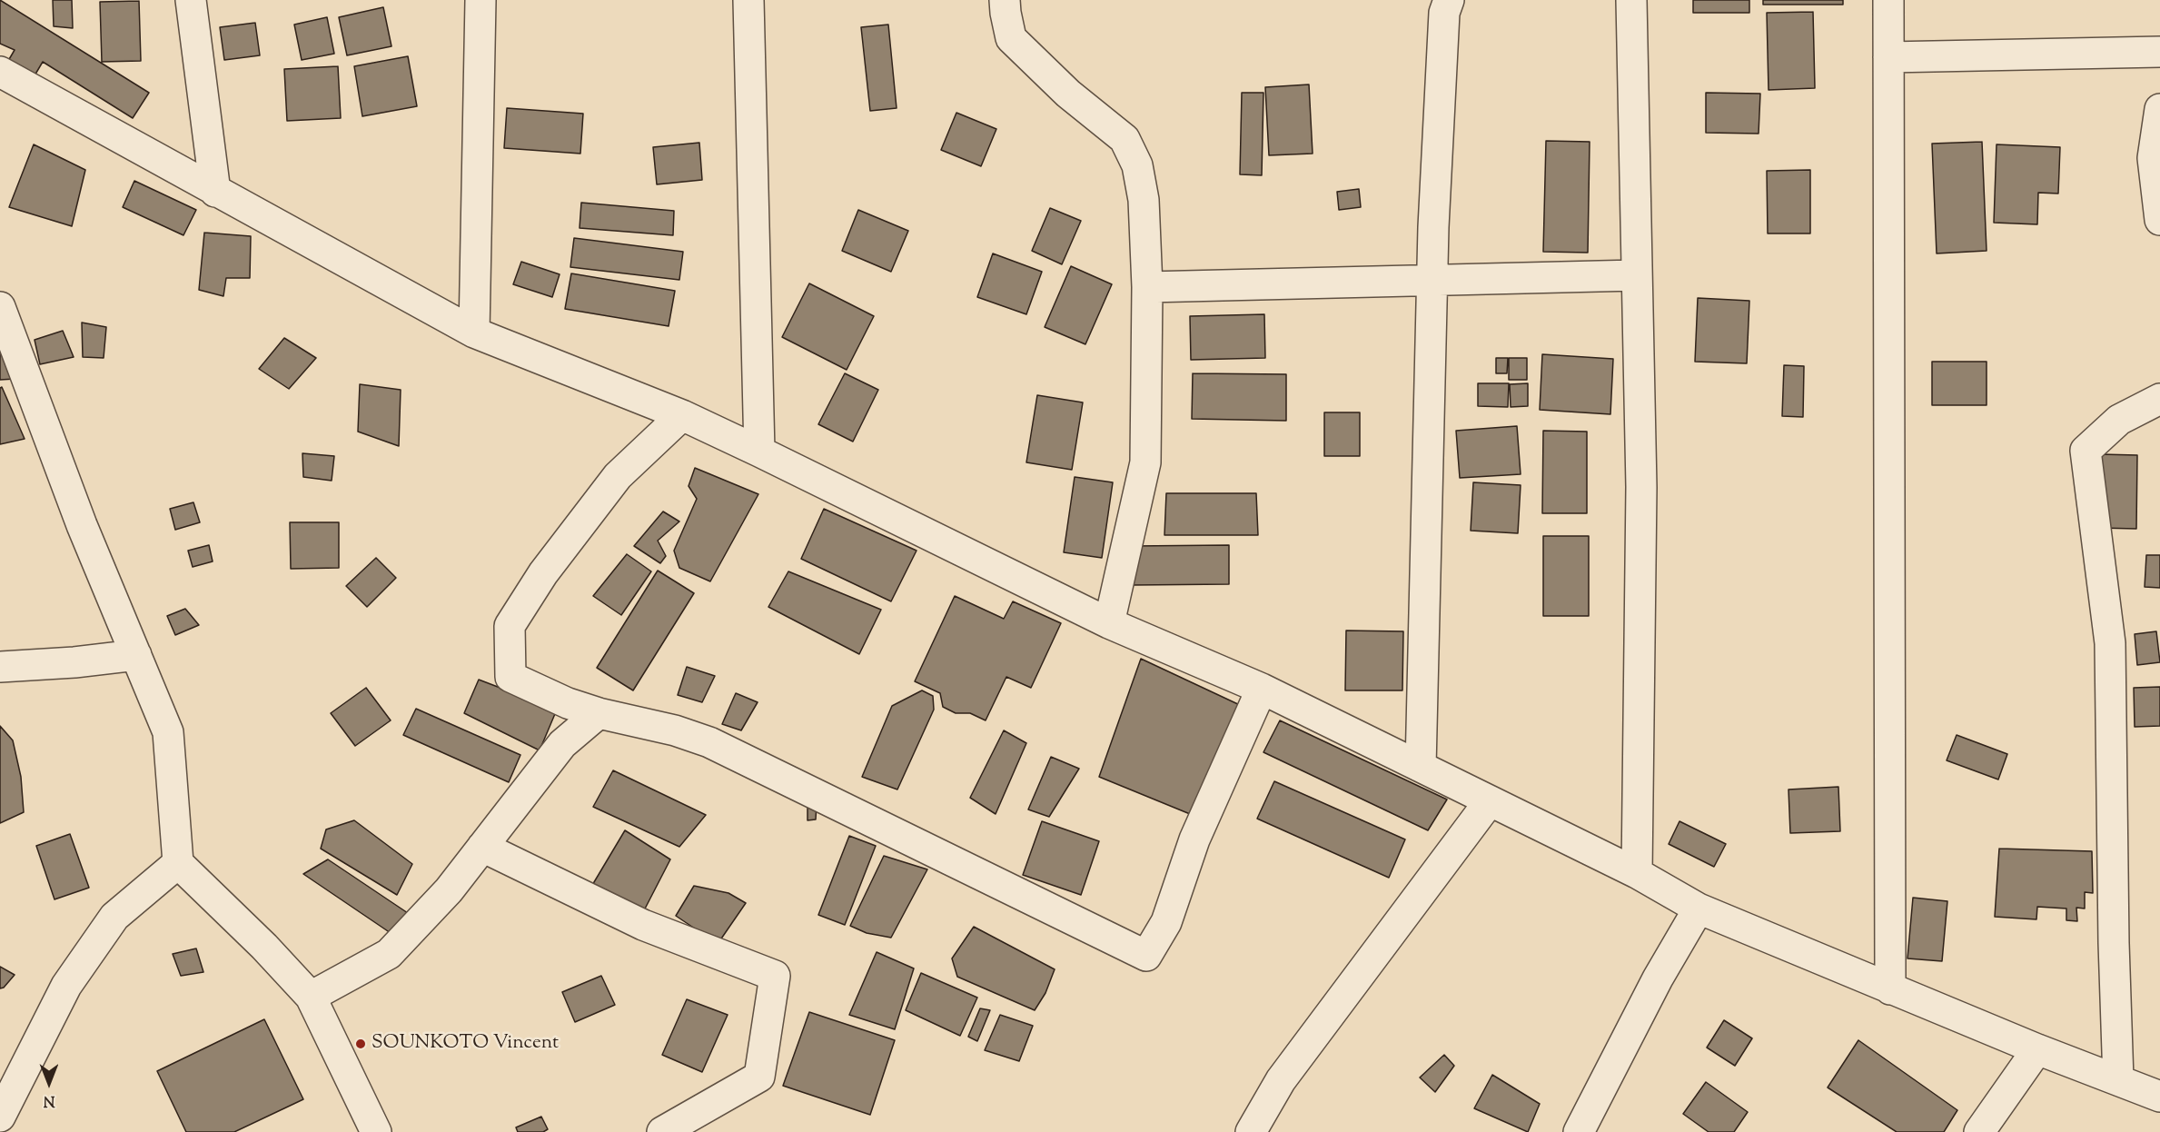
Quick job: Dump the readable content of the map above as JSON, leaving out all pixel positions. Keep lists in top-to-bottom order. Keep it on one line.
{"places":["SOUNKOTO Vincent"],"north":"bottom"}
